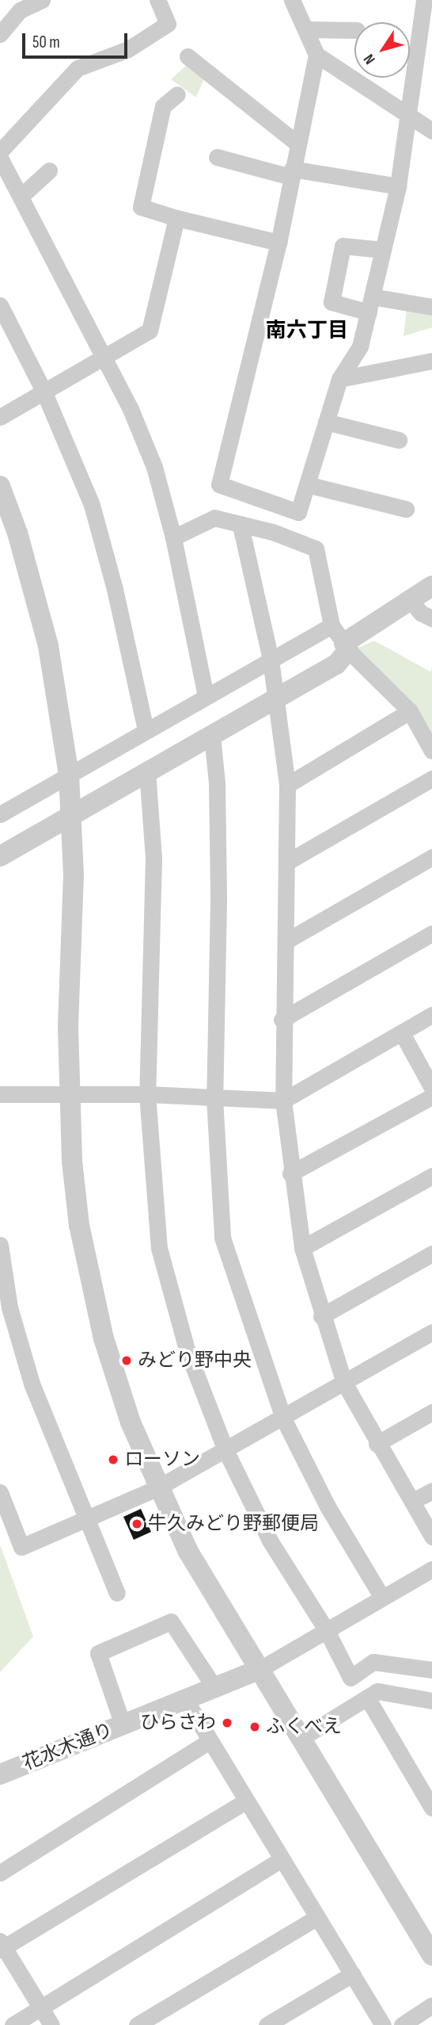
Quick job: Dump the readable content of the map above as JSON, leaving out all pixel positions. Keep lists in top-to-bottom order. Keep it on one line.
{"streets":{"street":["花水木通り"]},"districts":["南六丁目"],"places":["みどり野中央","ローソン","牛久みどり野郵便局","ひらさわ","ふくべえ"],"scale_bar":"50 m","north":"bottom left"}
